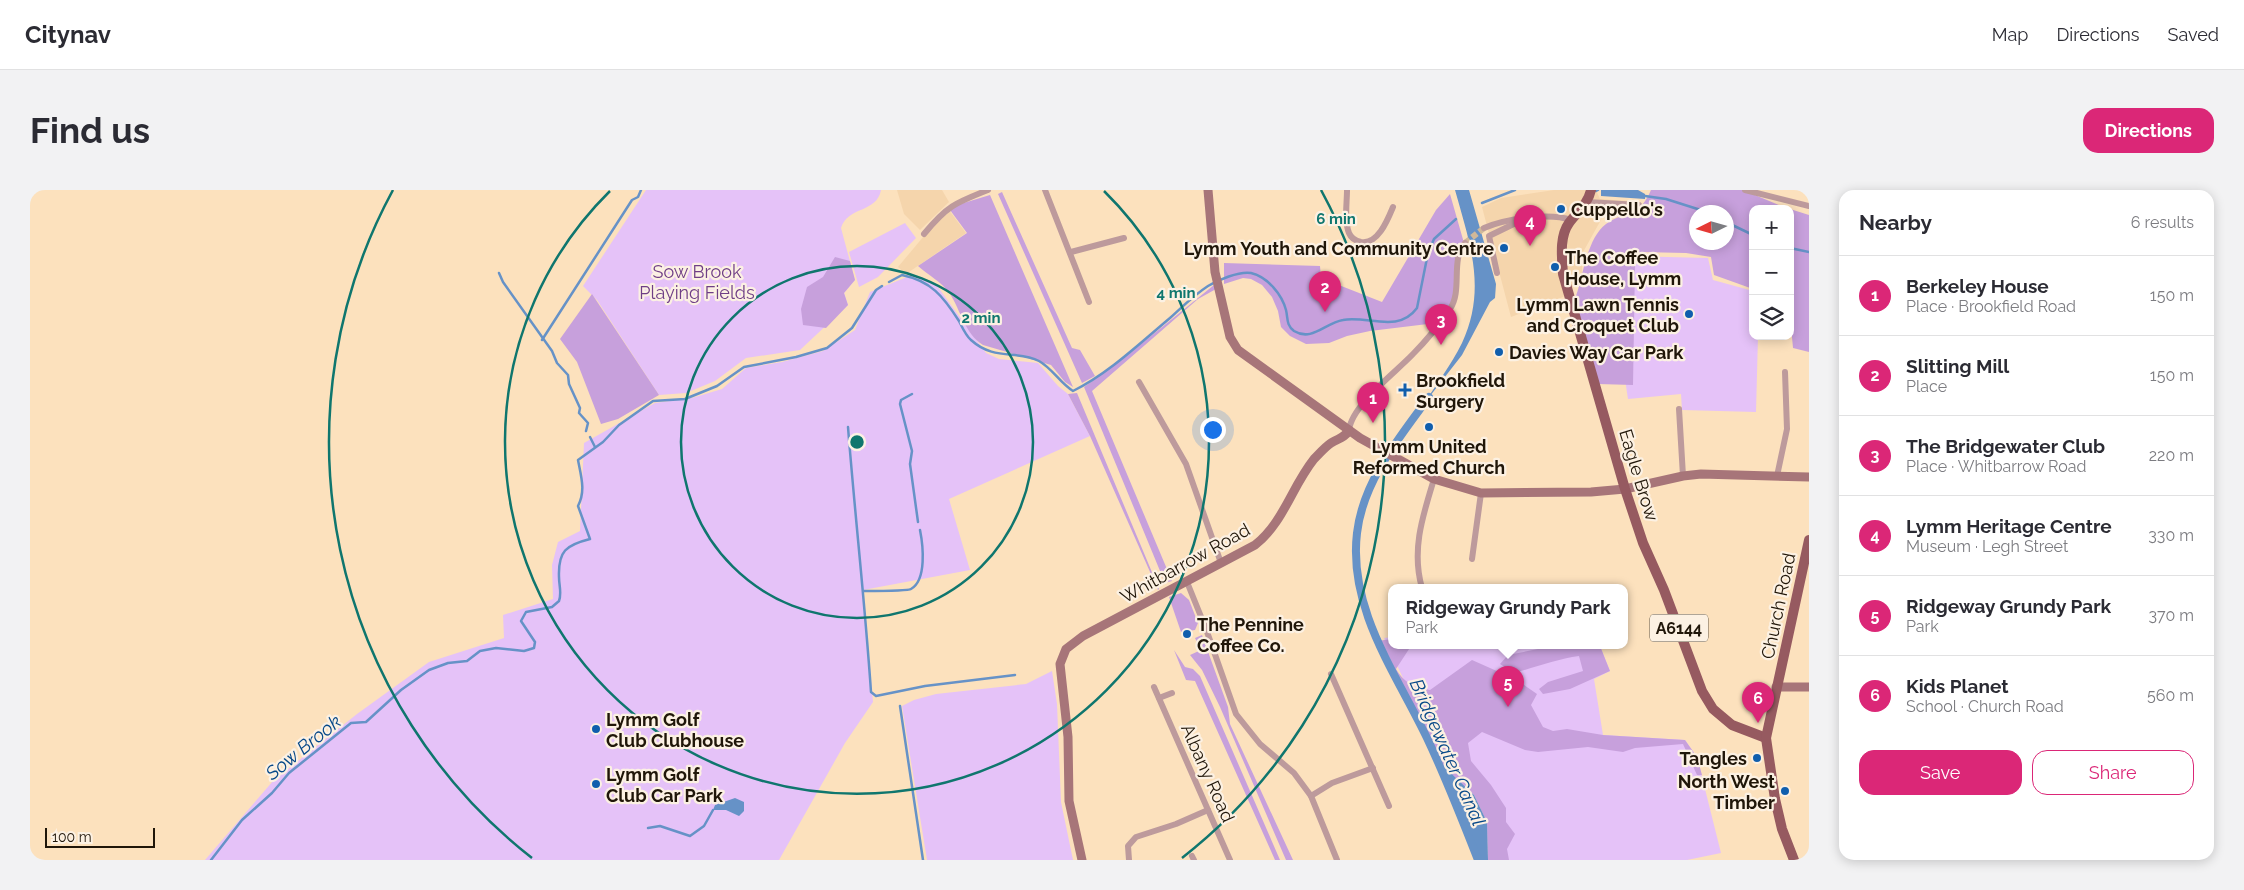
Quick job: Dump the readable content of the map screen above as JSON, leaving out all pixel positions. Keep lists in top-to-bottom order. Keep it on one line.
{"streets":{"main road":["Eagle Brow","Church Road","A6144"],"street":["Whitbarrow Road","Albany Road"]},"crossings":[["Eagle Brow","Church Road"]],"water":["Sow Brook","Bridgewater Canal"],"parks":["Sow Brook Playing Fields"],"places":{"other":["Cuppello's","Lymm Youth and Community Centre","The Coffee House, Lymm","Lymm Lawn Tennis and Croquet Club","Davies Way Car Park","Lymm United Reformed Church","The Pennine Coffee Co.","Lymm Golf Club Clubhouse","Tangles","Lymm Golf Club Car Park","North West Timber"],"health":["Brookfield Surgery"]},"scale_bar":"100 m","north":"left","page":{"header":"Citynav","nav":["Map","Directions","Saved"],"buttons":["Directions",["Save","Share"]],"title":"Find us","heading":["Nearby","6 results"],"map_buttons":["+","−"],"pins":["4","2","3","1","5","6"],"list":[{"mark":"1","name":"Berkeley House","note":"Place · Brookfield Road","value":"150 m"},{"mark":"2","name":"Slitting Mill","note":"Place","value":"150 m"},{"mark":"3","name":"The Bridgewater Club","note":"Place · Whitbarrow Road","value":"220 m"},{"mark":"4","name":"Lymm Heritage Centre","note":"Museum · Legh Street","value":"330 m"},{"mark":"5","name":"Ridgeway Grundy Park","note":"Park","value":"370 m"},{"mark":"6","name":"Kids Planet","note":"School · Church Road","value":"560 m"}],"popup":["Ridgeway Grundy Park","Park"],"scale":"100 m"},"rings":["6 min","4 min","2 min"]}
